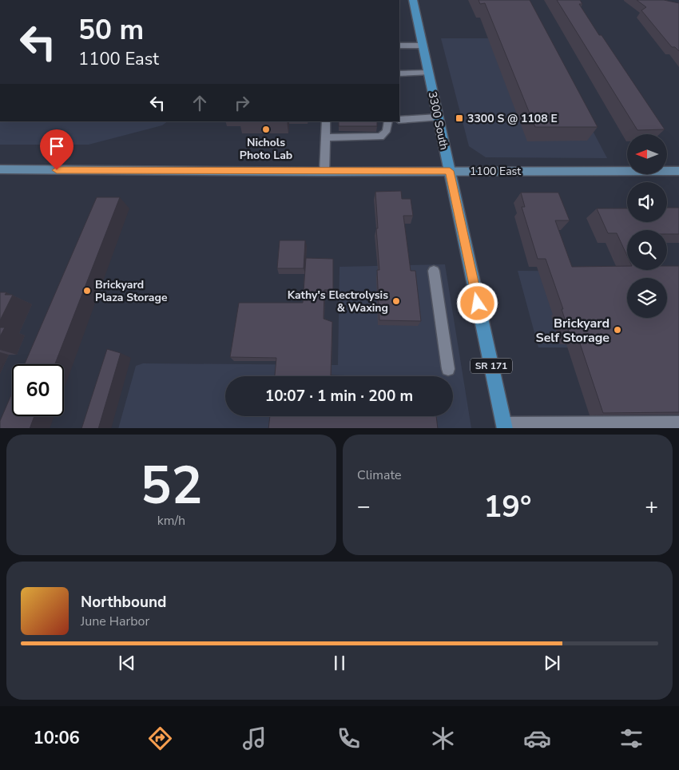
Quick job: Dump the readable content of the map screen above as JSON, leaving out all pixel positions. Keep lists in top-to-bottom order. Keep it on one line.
{"streets":{"main road":["3300 South","SR 171"],"street":["1100 East"]},"crossings":[["3300 South","1100 East"]],"places":{"transit":["3300 S @ 1108 E"],"other":["Nichols Photo Lab","Brickyard Plaza Storage","Kathy's Electrolysis & Waxing","Brickyard Self Storage"]},"north":"left","page":{"turn":["50 m","1100 East"],"limit":"60","trip":"10:07 · 1 min · 200 m","tile":[["52","km/h"],"Climate"],"heat":["−","19°","+"],"song":["Northbound","June Harbor"],"tabs":"10:06"}}
